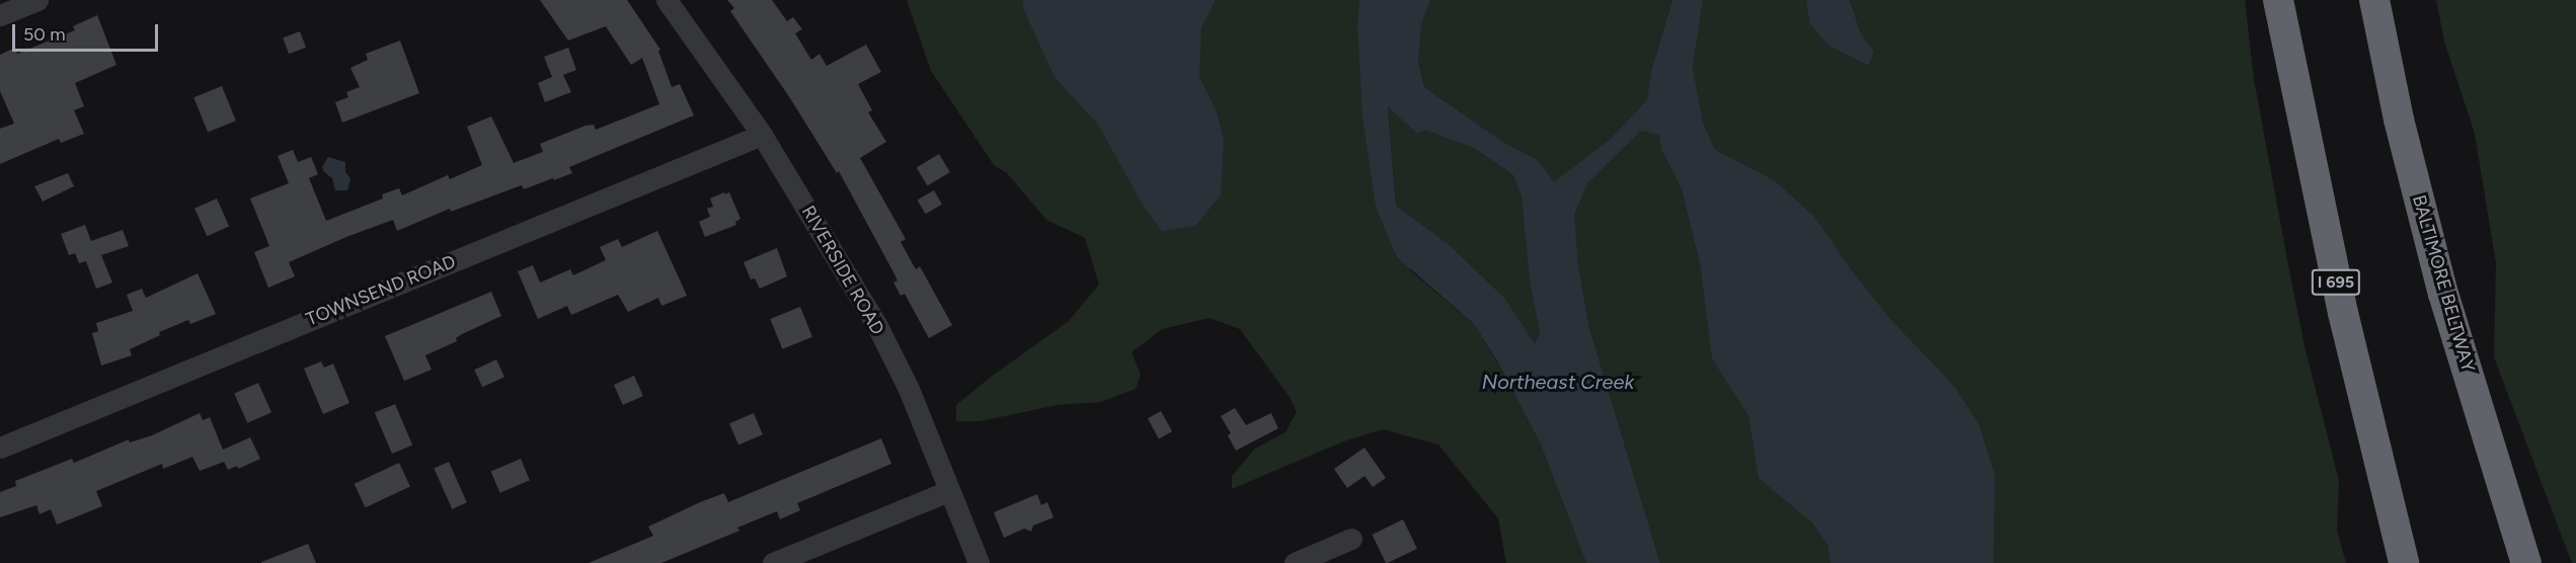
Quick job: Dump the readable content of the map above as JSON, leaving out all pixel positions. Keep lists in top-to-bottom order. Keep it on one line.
{"streets":{"highway":["I 695","BALTIMORE BELTWAY"],"street":["RIVERSIDE ROAD","TOWNSEND ROAD"]},"crossings":[["RIVERSIDE ROAD","TOWNSEND ROAD"]],"water":["Northeast Creek"],"scale_bar":"50 m"}
